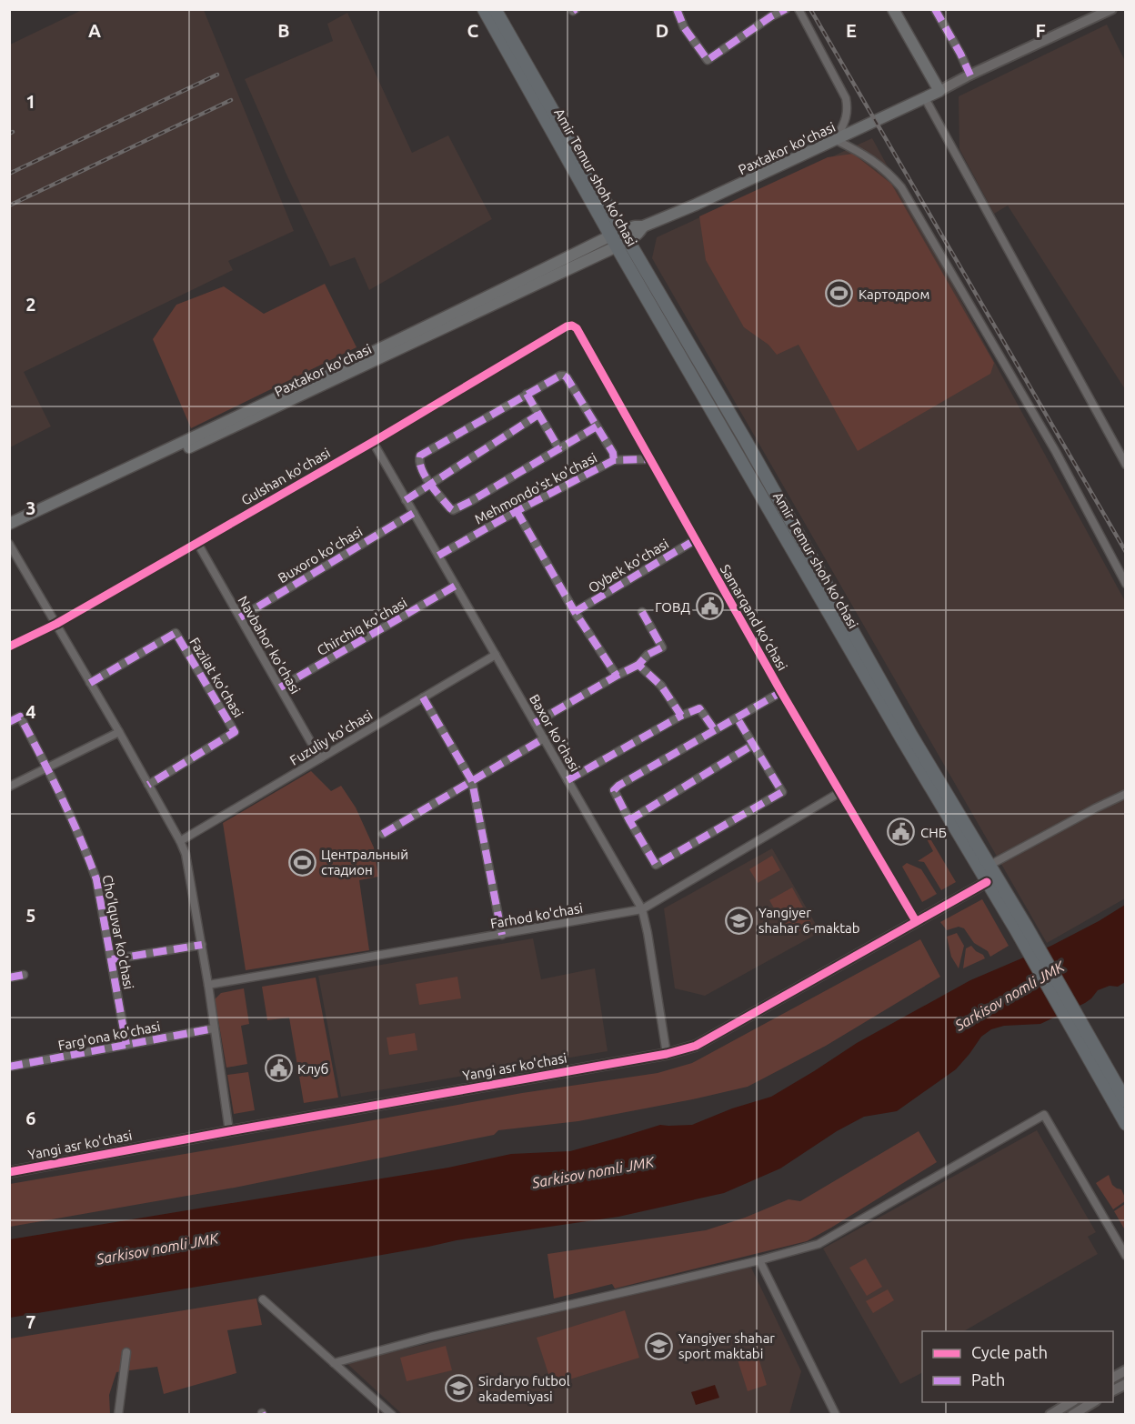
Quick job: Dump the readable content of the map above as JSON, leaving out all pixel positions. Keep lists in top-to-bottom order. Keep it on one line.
{"streets":{"highway":["Amir Temur shoh ko'chasi"],"main road":["Paxtakor ko'chasi"],"street":["Gulshan ko'chasi","Mehmondo'st ko'chasi","Buxoro ko'chasi","Oybek ko'chasi","Samarqand ko‘chasi","Chirchiq ko'chasi","Navbahor ko'chasi","Fazilat ko'chasi","Baxor ko'chasi","Fuzuliy ko'chasi","Farhod ko'chasi","Cho‘lquvar ko'chasi","Farg'ona ko'chasi","Yangi asr ko'chasi"]},"crossings":[["Paxtakor ko'chasi","Amir Temur shoh ko'chasi"],["Amir Temur shoh ko'chasi","Yangi asr ko'chasi"],["Gulshan ko'chasi","Samarqand ko‘chasi"],["Gulshan ko'chasi","Navbahor ko'chasi"],["Gulshan ko'chasi","Baxor ko'chasi"],["Mehmondo'st ko'chasi","Samarqand ko‘chasi"],["Mehmondo'st ko'chasi","Baxor ko'chasi"],["Buxoro ko'chasi","Navbahor ko'chasi"],["Buxoro ko'chasi","Baxor ko'chasi"],["Oybek ko'chasi","Samarqand ko‘chasi"],["Samarqand ko‘chasi","Farhod ko'chasi"],["Samarqand ko‘chasi","Yangi asr ko'chasi"],["Chirchiq ko'chasi","Navbahor ko'chasi"],["Chirchiq ko'chasi","Baxor ko'chasi"],["Navbahor ko'chasi","Fuzuliy ko'chasi"],["Baxor ko'chasi","Fuzuliy ko'chasi"],["Baxor ko'chasi","Farhod ko'chasi"],["Baxor ko'chasi","Yangi asr ko'chasi"],["Cho‘lquvar ko'chasi","Farg'ona ko'chasi"]],"water":["Sarkisov nomli JMK"],"places":{"sports":["Картодром","Центральный стадион"],"public building":["ГОВД","СНБ","Клуб"],"school or university":["Yangiyer shahar 6-maktab","Yangiyer shahar sport maktabi","Sirdaryo futbol akademiyasi"]},"legend":["Cycle path","Path"],"grid":{"columns":["A","B","C","D","E","F"],"rows":["1","2","3","4","5","6","7"]}}
